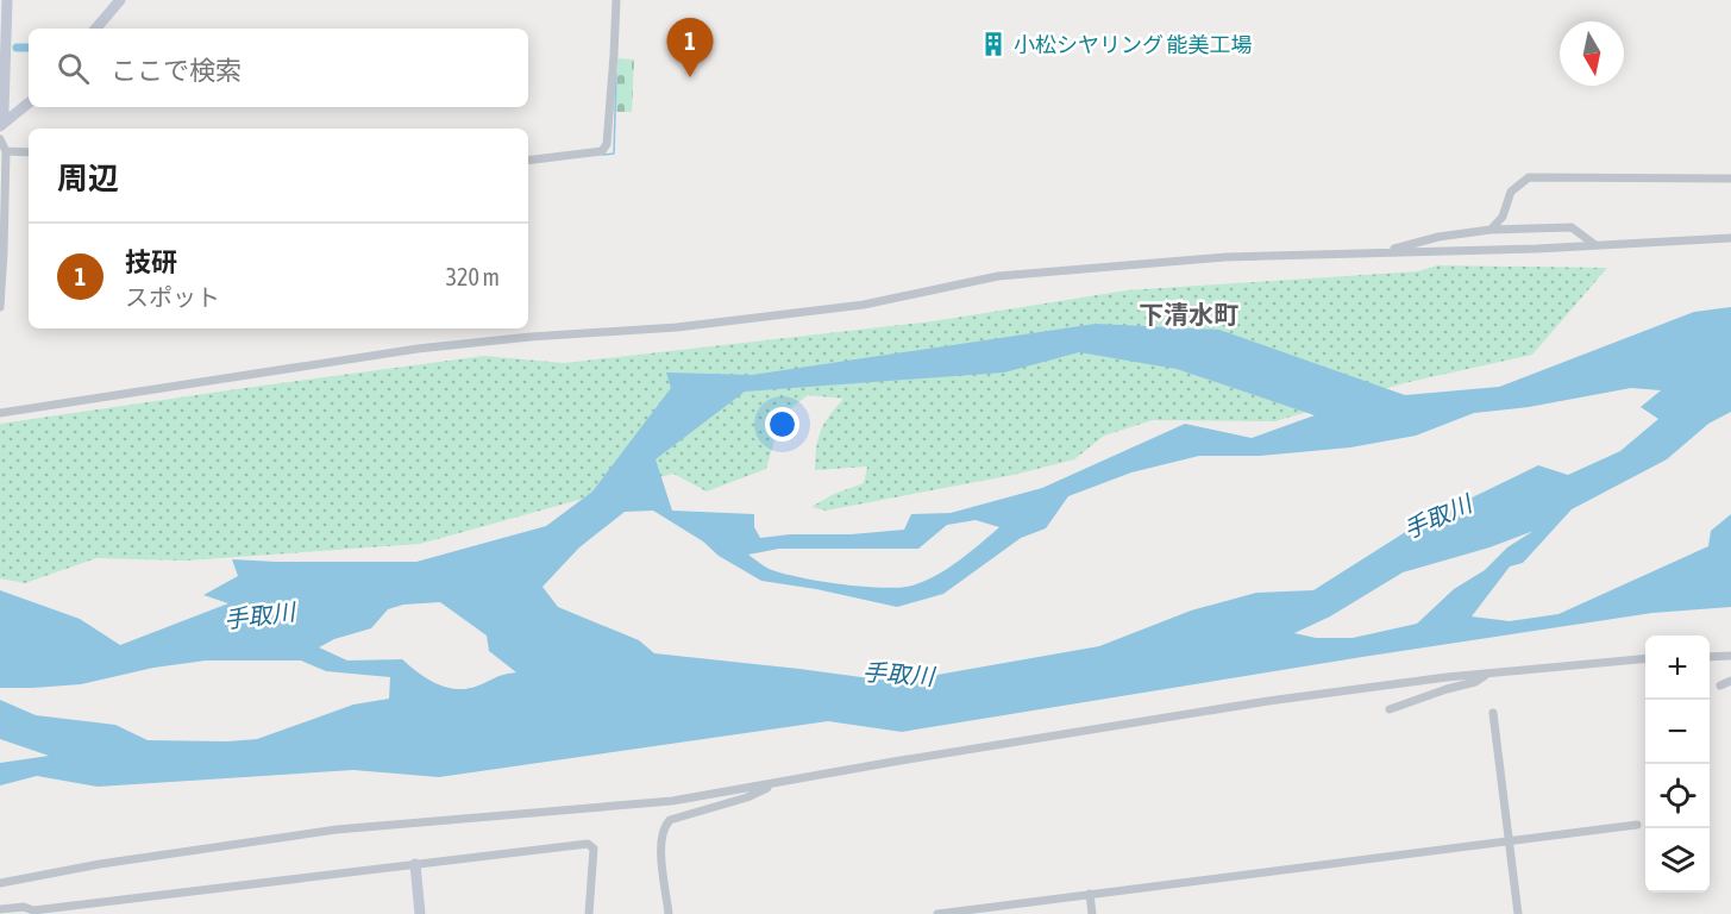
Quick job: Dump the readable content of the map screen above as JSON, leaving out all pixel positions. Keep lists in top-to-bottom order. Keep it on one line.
{"districts":["下清水町"],"water":["手取川"],"places":{"building":["小松シヤリング 能美工場"]},"north":"bottom","page":{"pins":"1","search":"ここで検索","heading":"周辺","list":[{"mark":"1","name":"技研","note":"スポット","value":"320 m"}],"map_buttons":["+","−"]}}
